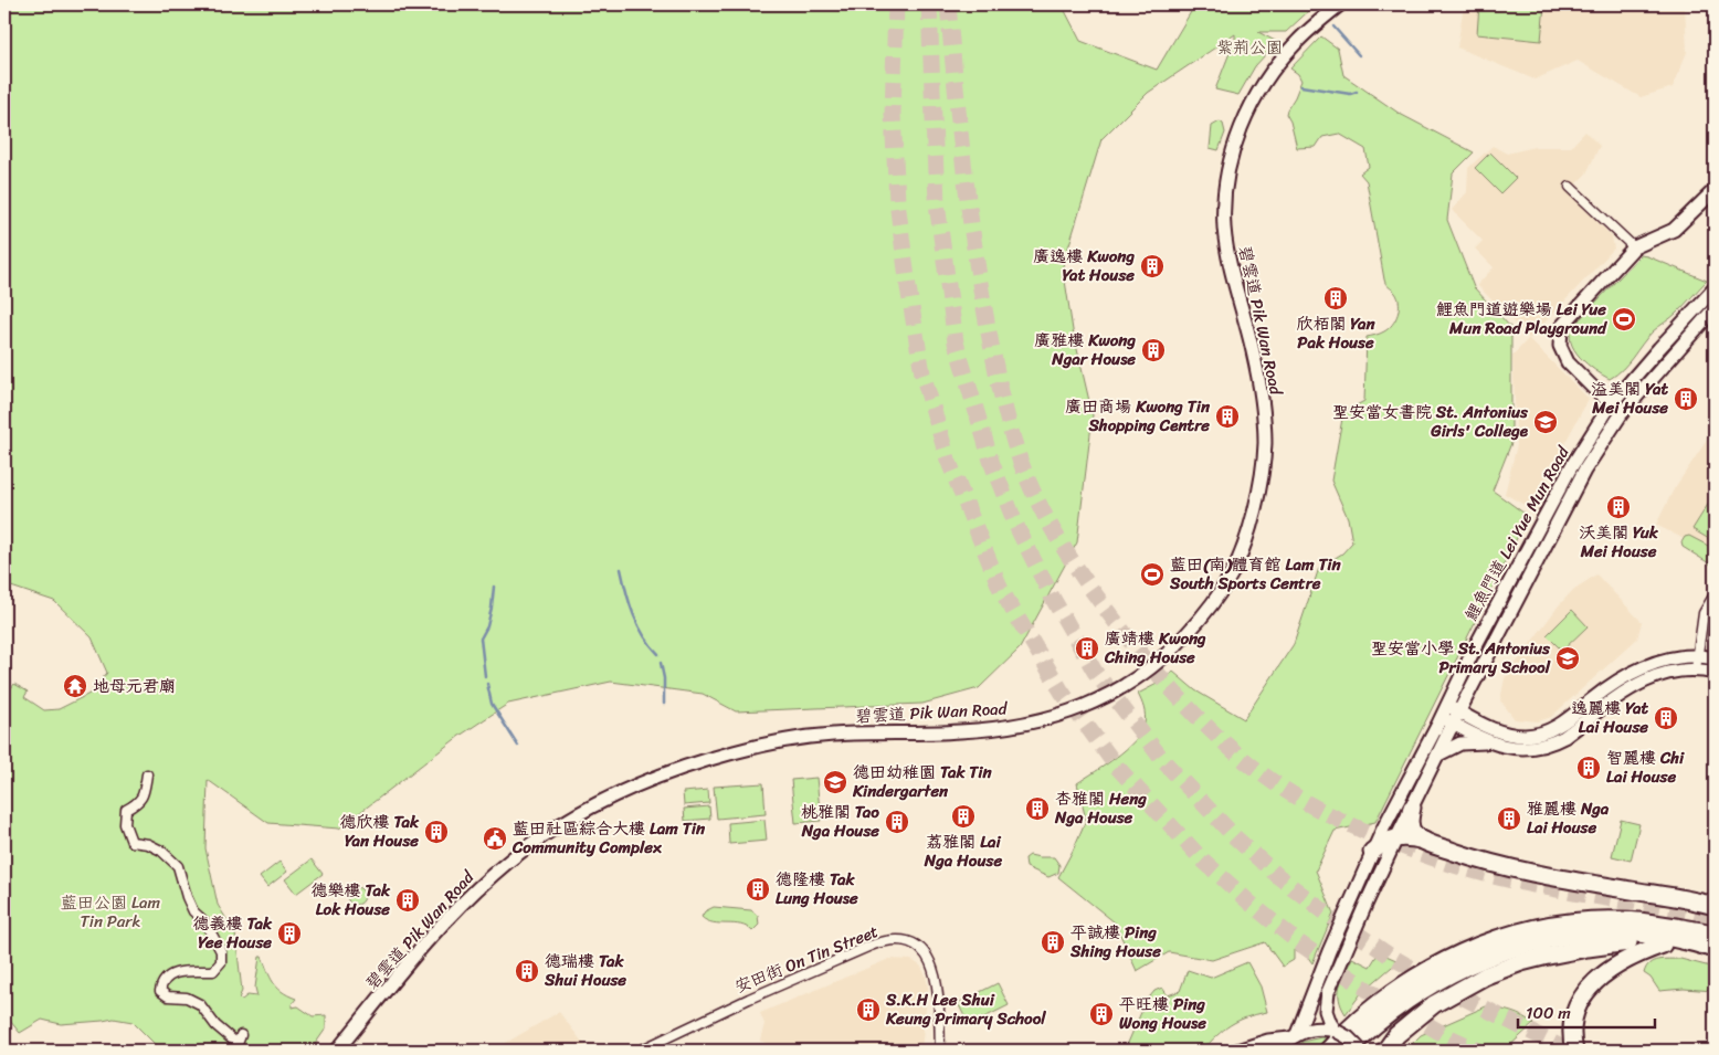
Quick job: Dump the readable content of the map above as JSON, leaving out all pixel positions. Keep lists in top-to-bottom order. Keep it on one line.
{"streets":{"main road":["碧雲道 Pik Wan Road","鯉魚門道 Lei Yue Mun Road"],"street":["安田街 On Tin Street"]},"parks":["紫荊公園","藍田公園 Lam Tin Park"],"places":{"building":["廣逸樓 Kwong Yat House","欣栢閣 Yan Pak House","廣雅樓 Kwong Ngar House","溢美閣 Yat Mei House","廣田商場 Kwong Tin Shopping Centre","沃美閣 Yuk Mei House","廣靖樓 Kwong Ching House","逸麗樓 Yat Lai House","智麗樓 Chi Lai House","杏雅閣 Heng Nga House","荔雅閣 Lai Nga House","雅麗樓 Nga Lai House","桃雅閣 Tao Nga House","德欣樓 Tak Yan House","德隆樓 Tak Lung House","德樂樓 Tak Lok House","德義樓 Tak Yee House","平誠樓 Ping Shing House","德瑞樓 Tak Shui House","S.K.H Lee Shui Keung Primary School","平旺樓 Ping Wong House"],"sports":["鯉魚門道遊樂場 Lei Yue Mun Road Playground","藍田(南)體育館 Lam Tin South Sports Centre"],"school or university":["聖安當女書院 St. Antonius Girls' College","聖安當小學 St. Antonius Primary School","德田幼稚園 Tak Tin Kindergarten"],"temple":["地母元君廟"],"public building":["藍田社區綜合大樓 Lam Tin Community Complex"]},"scale_bar":"100 m"}
